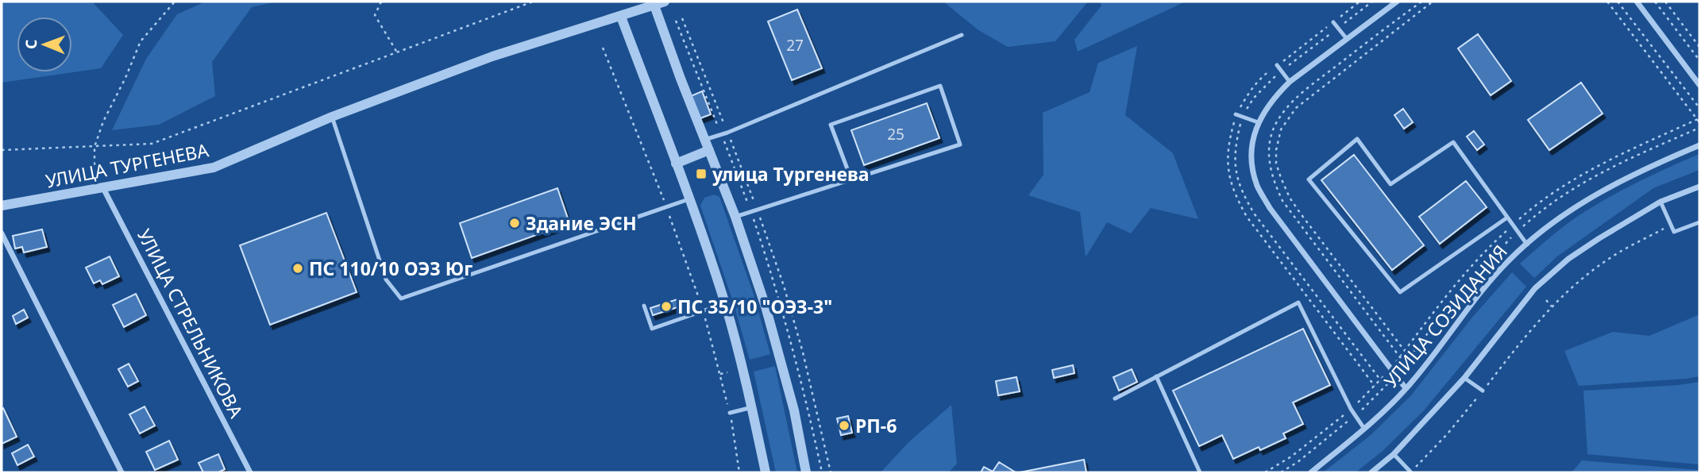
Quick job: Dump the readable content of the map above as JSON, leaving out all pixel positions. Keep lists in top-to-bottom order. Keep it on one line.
{"streets":{"street":["УЛИЦА ТУРГЕНЕВА","УЛИЦА СОЗИДАНИЯ","УЛИЦА СТРЕЛЬНИКОВА"]},"crossings":[["УЛИЦА ТУРГЕНЕВА","УЛИЦА СТРЕЛЬНИКОВА"]],"places":{"transit":["улица Тургенева"],"other":["Здание ЭСН","ПС 110/10 ОЭЗ Юг","ПС 35/10 \"ОЭЗ-3\"","РП-6"]},"house_numbers":["27","25"],"north":"left"}
